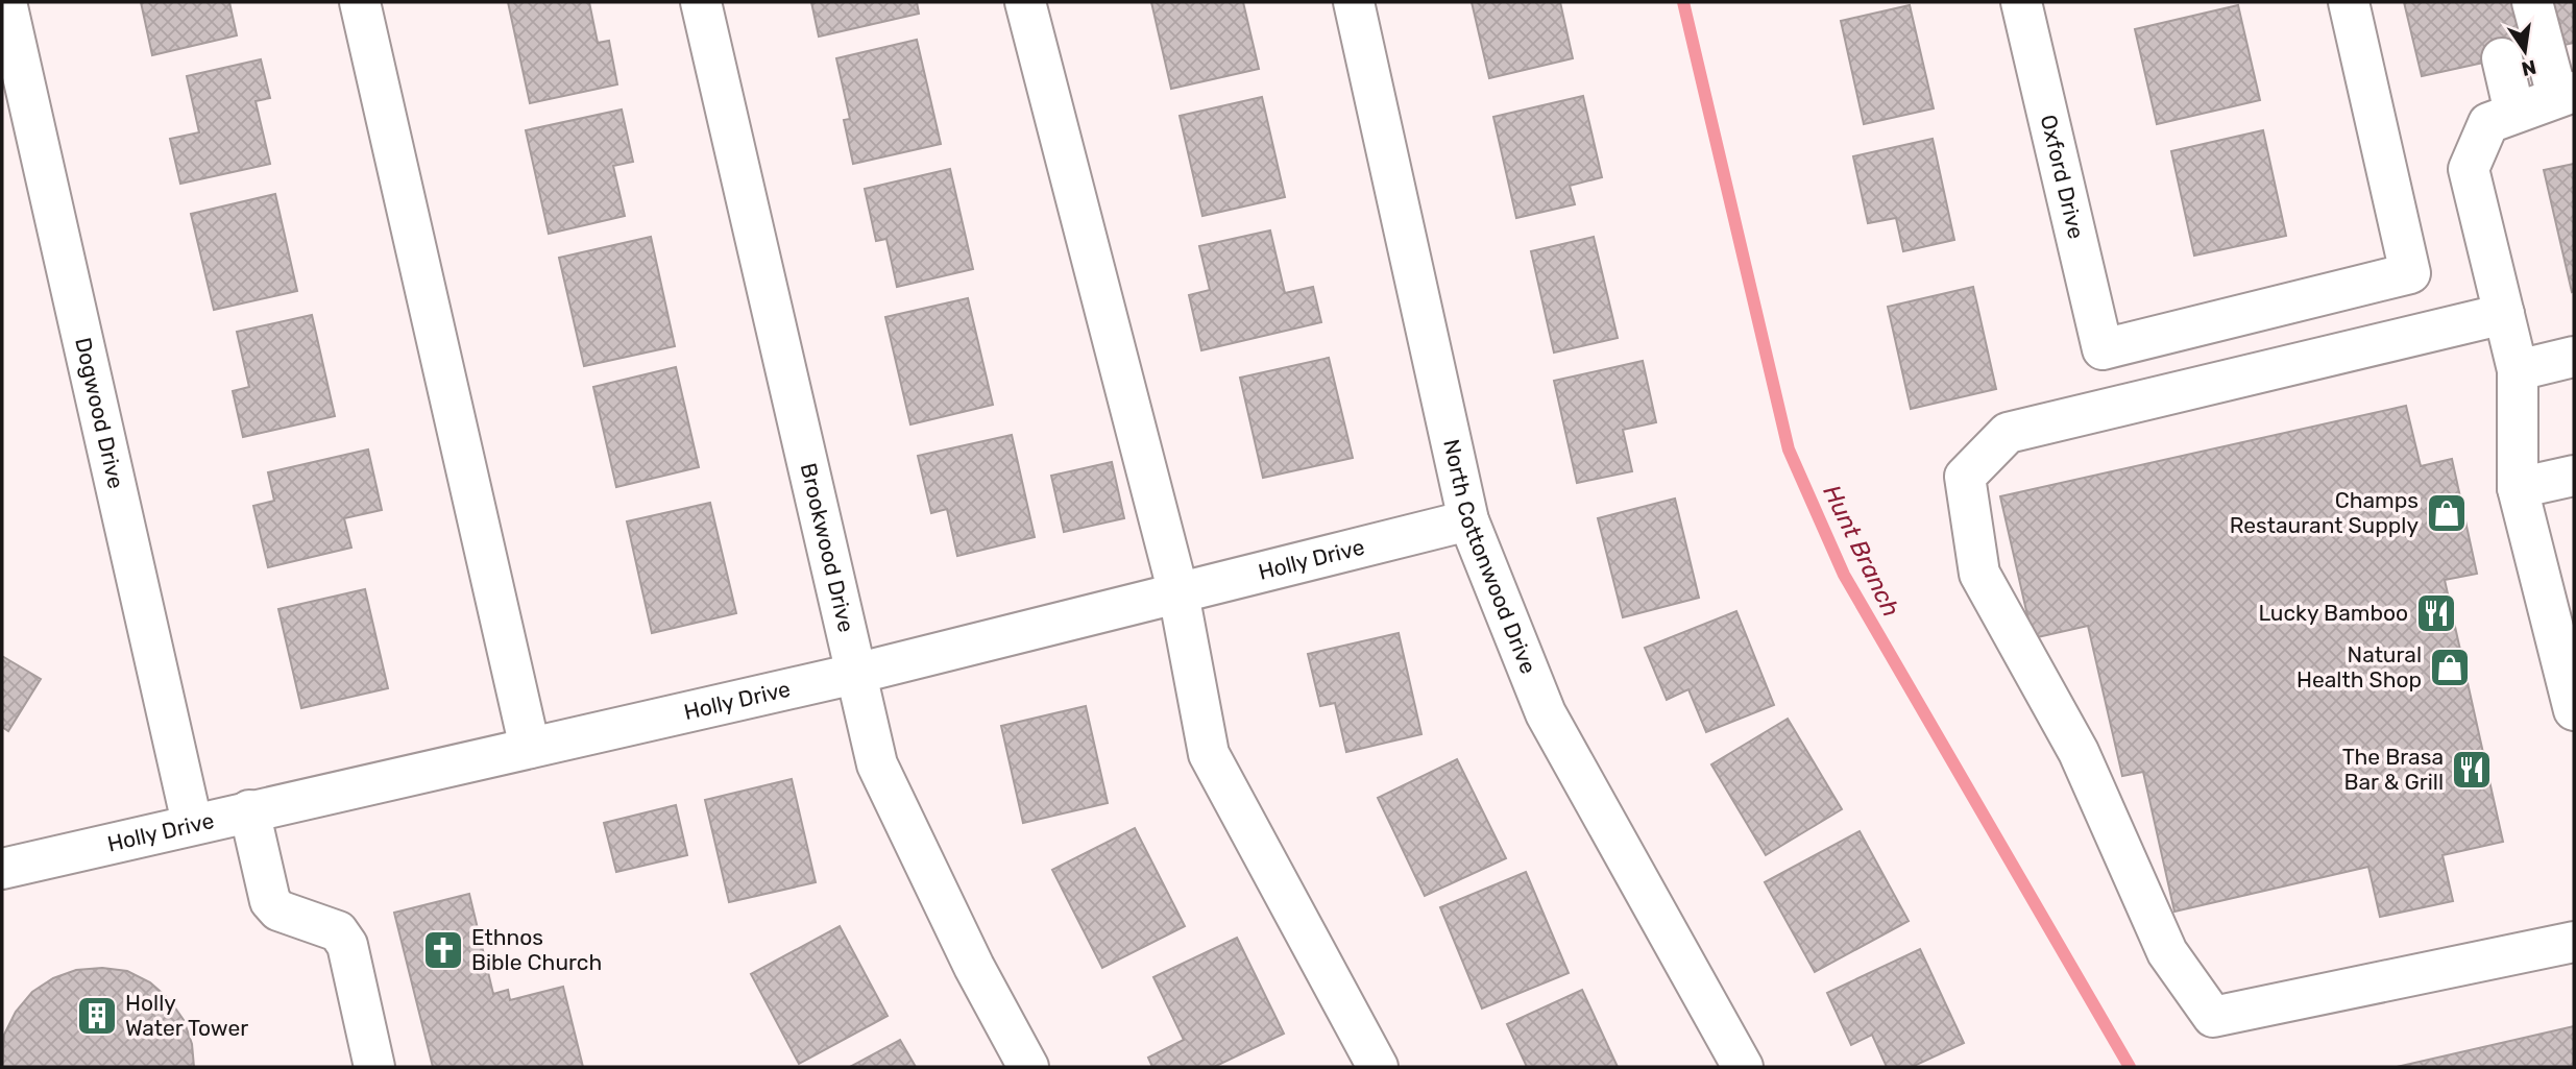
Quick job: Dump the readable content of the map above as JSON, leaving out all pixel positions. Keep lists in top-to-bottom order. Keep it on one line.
{"streets":{"street":["Oxford Drive","Dogwood Drive","Brookwood Drive","North Cottonwood Drive","Holly Drive"]},"crossings":[["Dogwood Drive","Holly Drive"],["Brookwood Drive","Holly Drive"],["North Cottonwood Drive","Holly Drive"]],"water":["Hunt Branch"],"places":{"shop":["Champs Restaurant Supply","Natural Health Shop"],"restaurant":["Lucky Bamboo","The Brasa Bar & Grill"],"church":["Ethnos Bible Church"],"building":["Holly Water Tower"]},"north":"bottom"}
